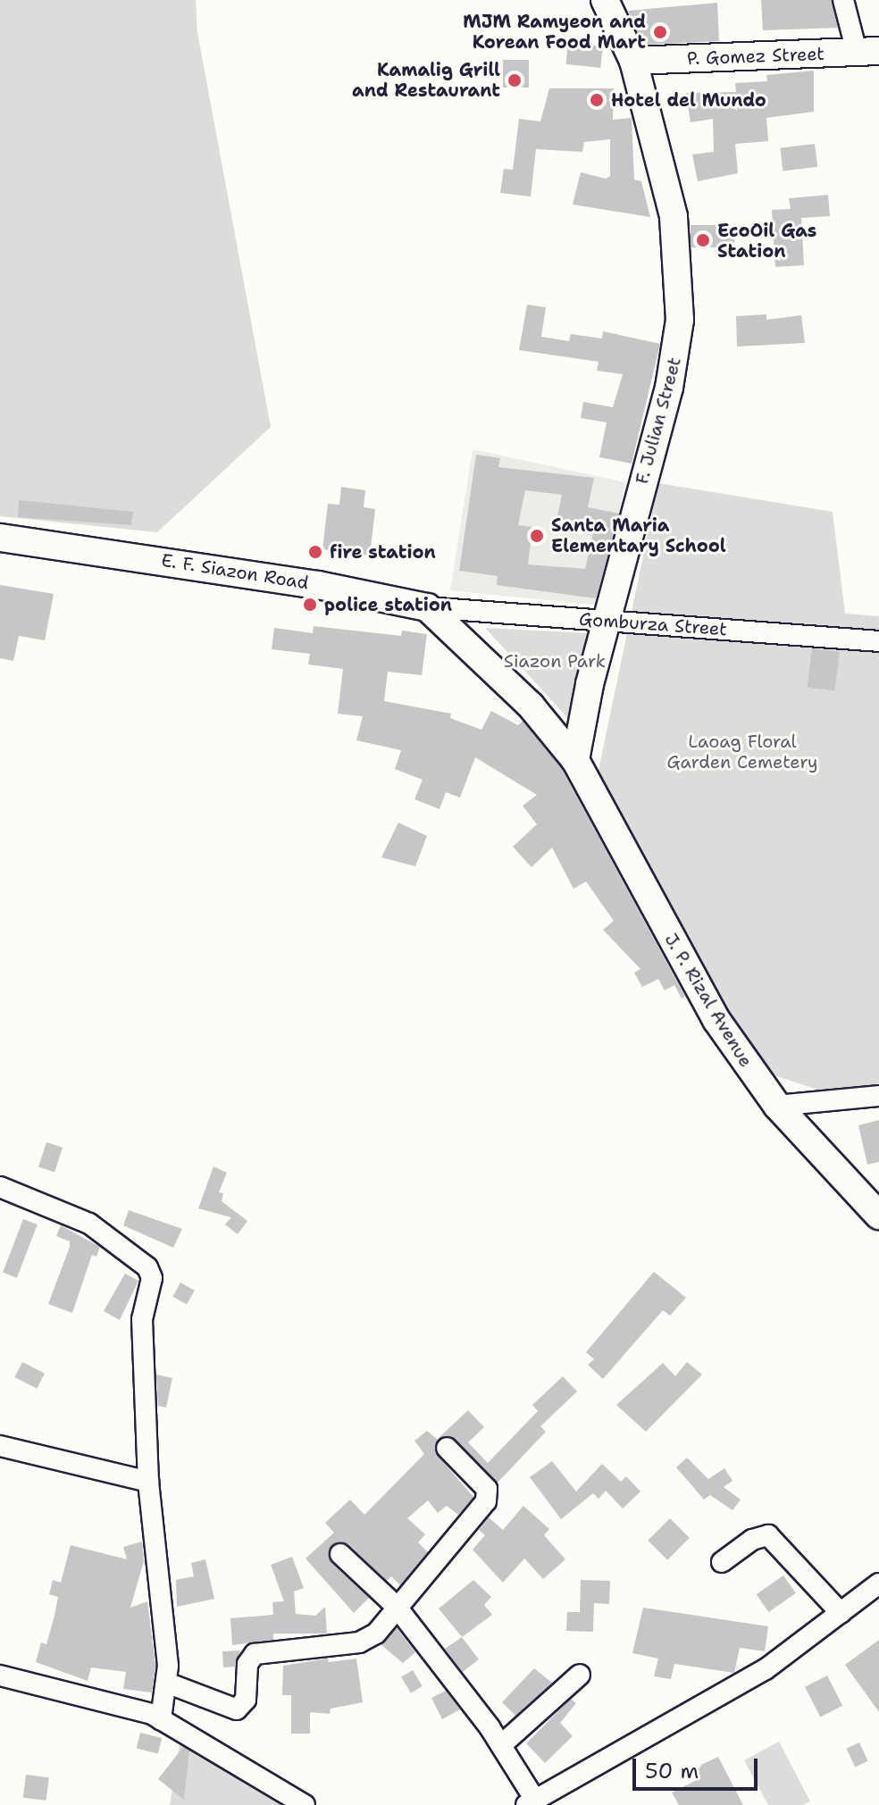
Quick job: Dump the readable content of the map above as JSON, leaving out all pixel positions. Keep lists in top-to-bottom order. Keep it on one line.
{"streets":{"main road":["P. Gomez Street","F. Julian Street","E. F. Siazon Road","J. P. Rizal Avenue"],"street":["Gomburza Street"]},"crossings":[["P. Gomez Street","F. Julian Street"],["F. Julian Street","Gomburza Street"],["F. Julian Street","J. P. Rizal Avenue"],["E. F. Siazon Road","Gomburza Street"]],"parks":["Siazon Park","Laoag Floral Garden Cemetery"],"places":["MJM Ramyeon and Korean Food Mart","Kamalig Grill and Restaurant","Hotel del Mundo","EcoOil Gas Station","Santa Maria Elementary School","fire station","police station"],"scale_bar":"50 m"}
